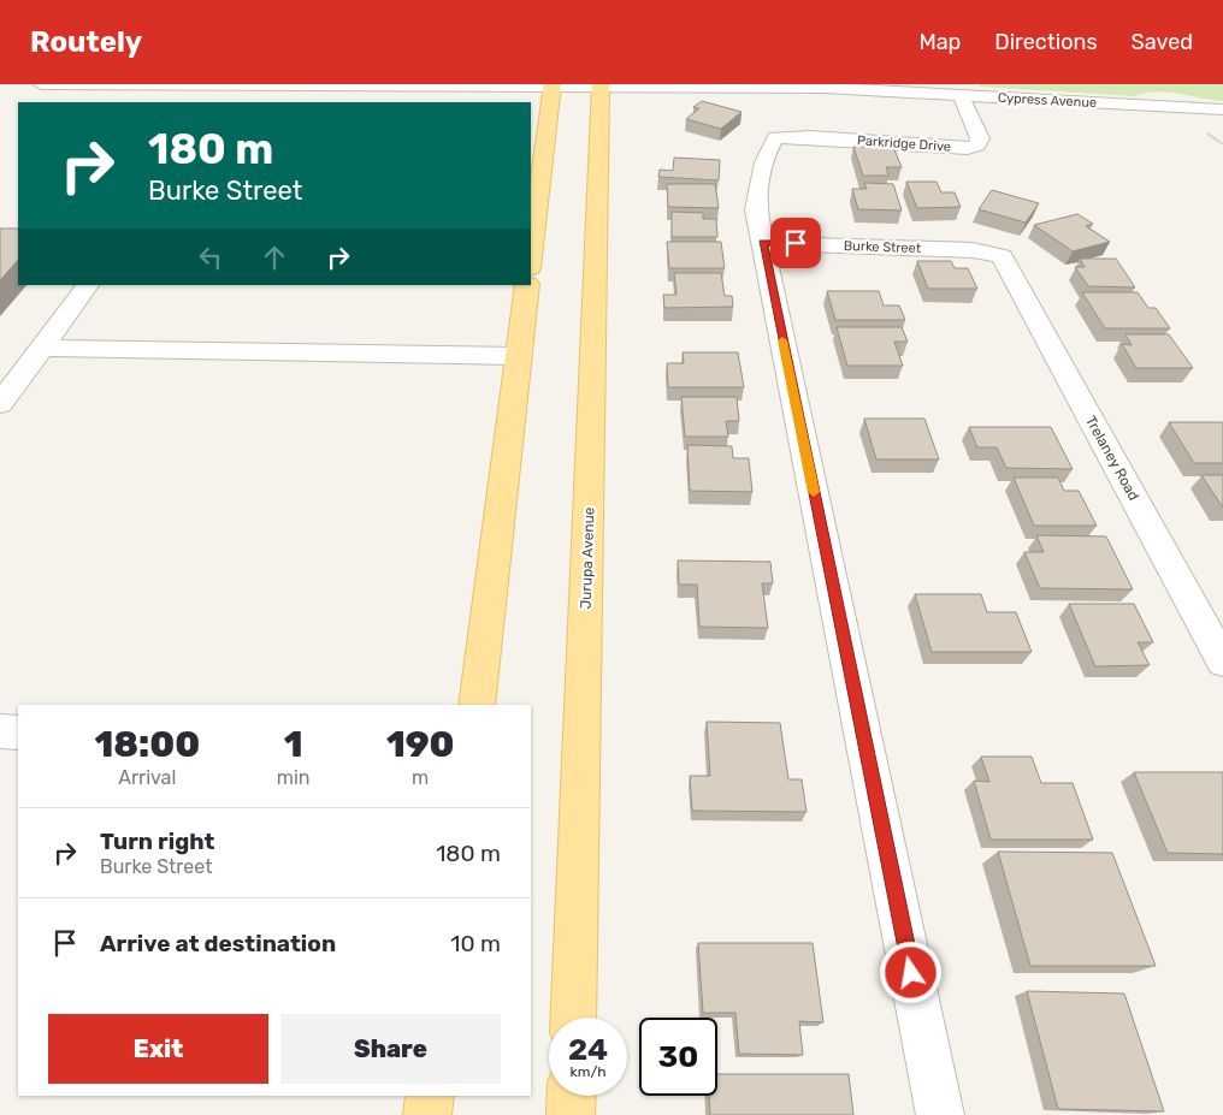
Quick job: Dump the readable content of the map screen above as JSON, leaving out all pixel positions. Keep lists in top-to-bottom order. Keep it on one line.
{"streets":{"main road":["Jurupa Avenue"],"street":["Cypress Avenue","Parkridge Drive","Burke Street","Trelaney Road"]},"crossings":[["Cypress Avenue","Parkridge Drive"],["Cypress Avenue","Jurupa Avenue"],["Parkridge Drive","Burke Street"],["Burke Street","Trelaney Road"]],"page":{"header":"Routely","nav":["Map","Directions","Saved"],"turn":["180 m","Burke Street"],"eta":["18:00","Arrival","1","min","190","m"],"list":[{"name":"Turn right","note":"Burke Street","value":"180 m"},{"name":"Arrive at destination","value":"10 m"}],"buttons":["Exit","Share"],"speed":"24 km/h","limit":"30"}}
